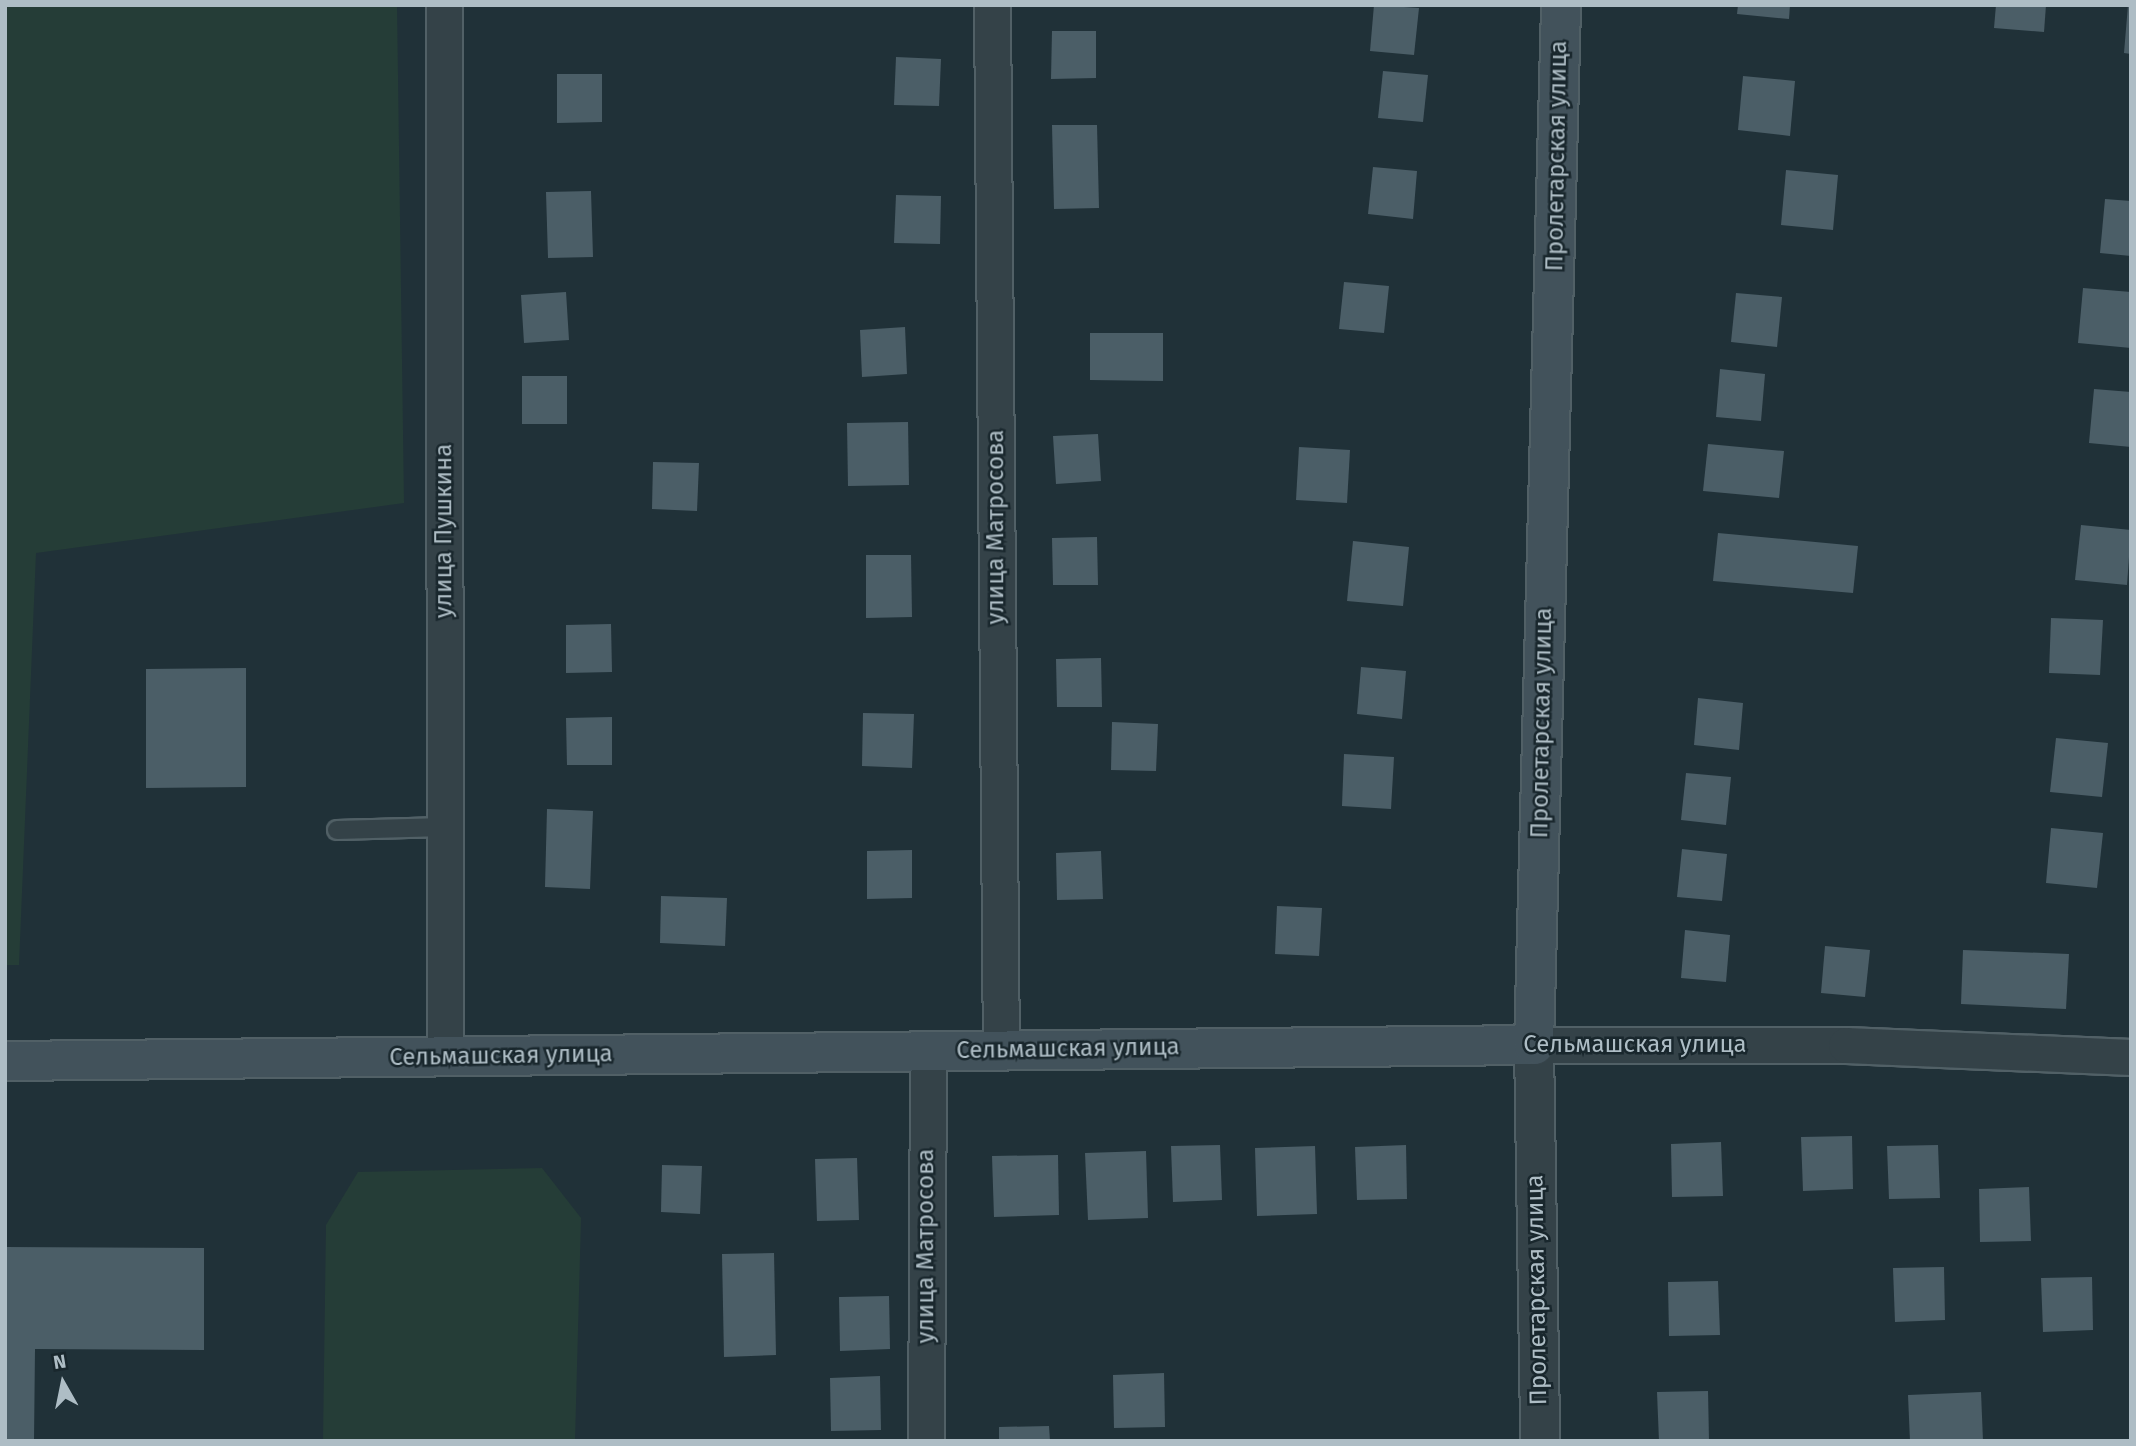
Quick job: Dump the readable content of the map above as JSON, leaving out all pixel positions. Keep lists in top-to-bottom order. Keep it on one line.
{"streets":{"main road":["Пролетарская улица","Сельмашская улица"],"street":["улица Матросова","улица Пушкина"]},"crossings":[["Пролетарская улица","Сельмашская улица"],["улица Матросова","Сельмашская улица"],["улица Пушкина","Сельмашская улица"]],"north":"top"}
